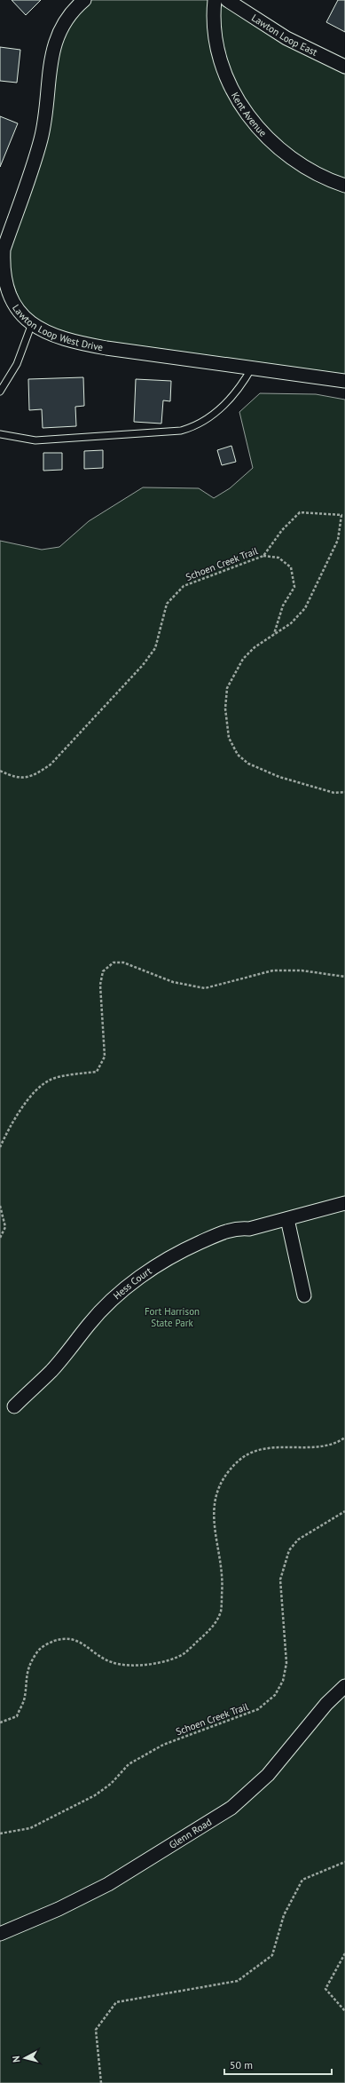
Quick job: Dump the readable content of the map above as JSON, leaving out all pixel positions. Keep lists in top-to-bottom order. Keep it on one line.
{"streets":{"street":["Lawton Loop East","Kent Avenue","Lawton Loop West Drive","Hess Court","Glenn Road"],"path":["Schoen Creek Trail"]},"parks":["Fort Harrison State Park"],"scale_bar":"50 m","north":"left"}
